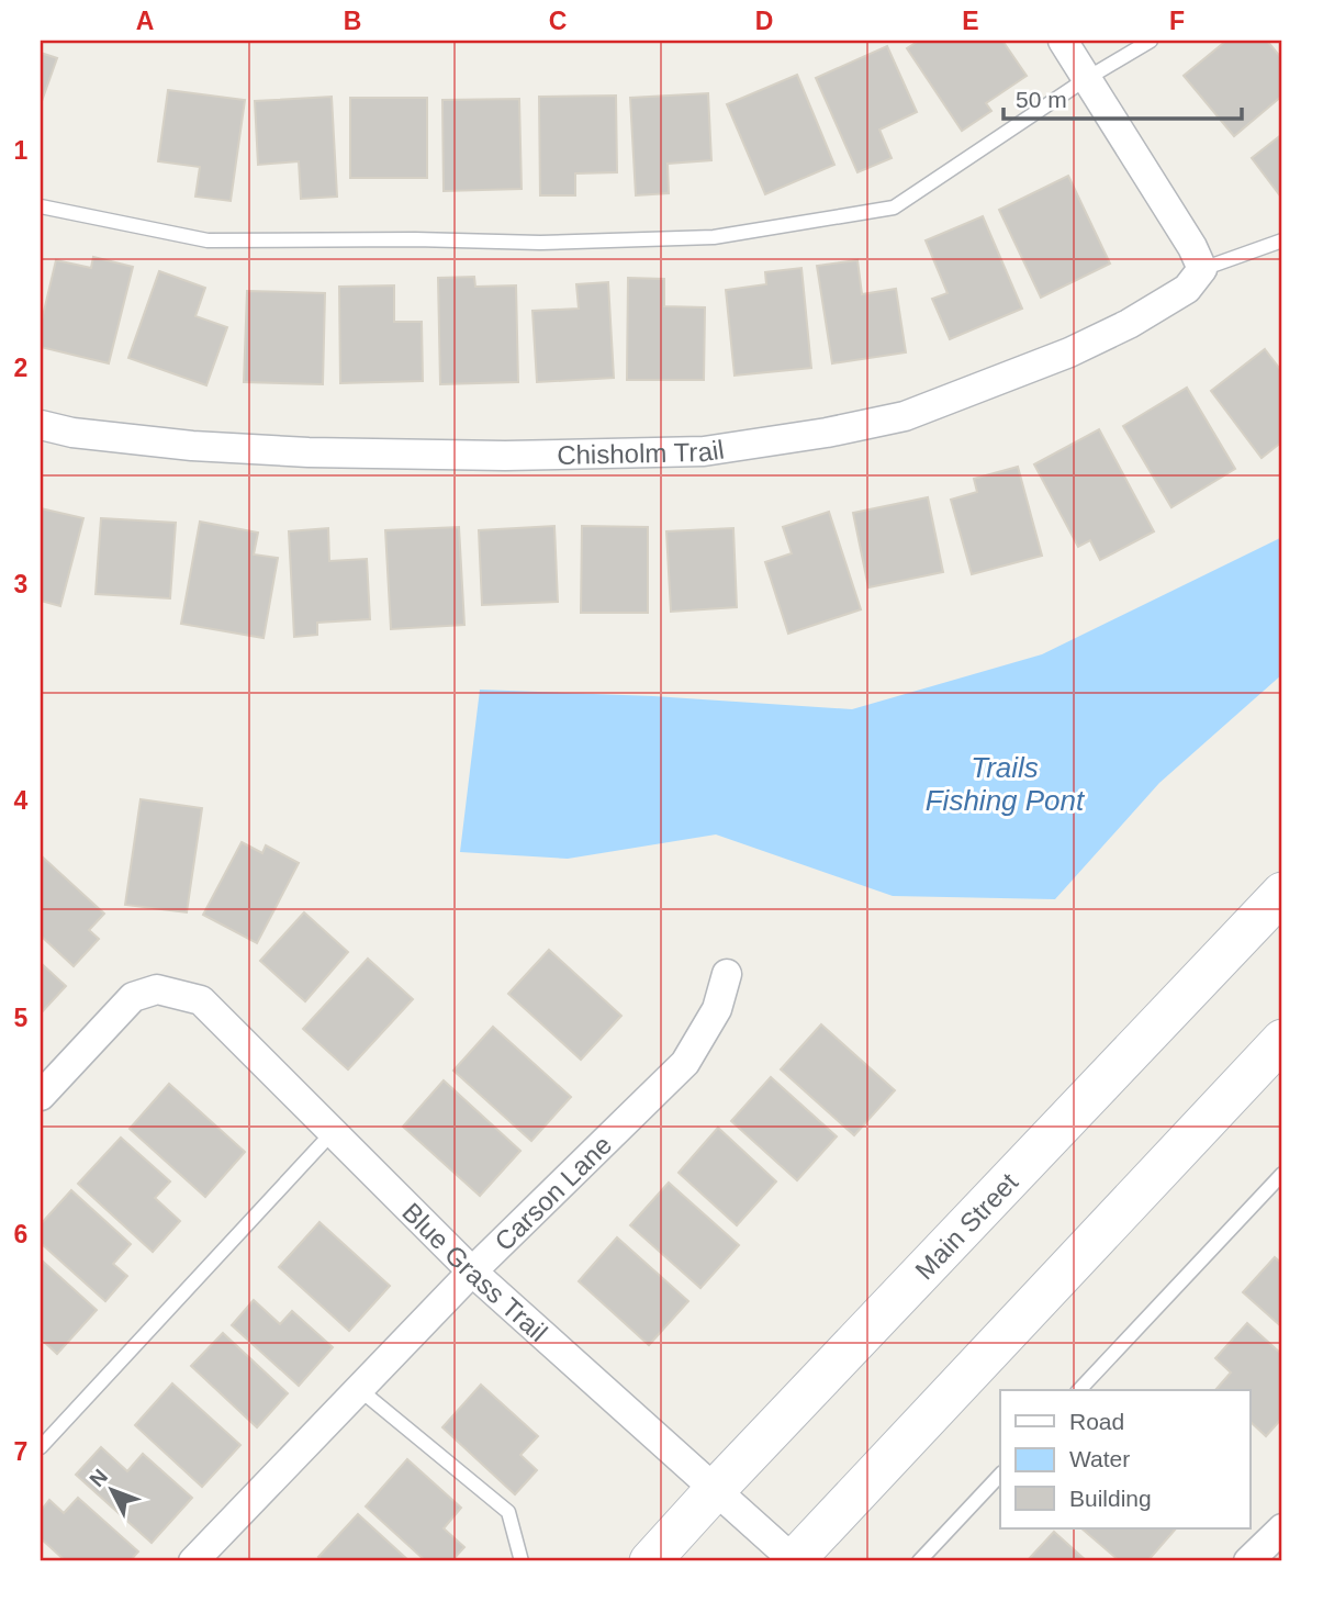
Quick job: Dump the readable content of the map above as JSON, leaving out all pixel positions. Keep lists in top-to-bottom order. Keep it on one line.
{"streets":{"main road":["Main Street"],"street":["Chisholm Trail","Carson Lane","Blue Grass Trail"]},"crossings":[["Carson Lane","Blue Grass Trail"],["Main Street","Blue Grass Trail"]],"water":["Trails Fishing Pont"],"legend":["Road","Water","Building"],"scale_bar":"50 m","north":"top left","grid":{"columns":["A","B","C","D","E","F"],"rows":["1","2","3","4","5","6","7"]}}
